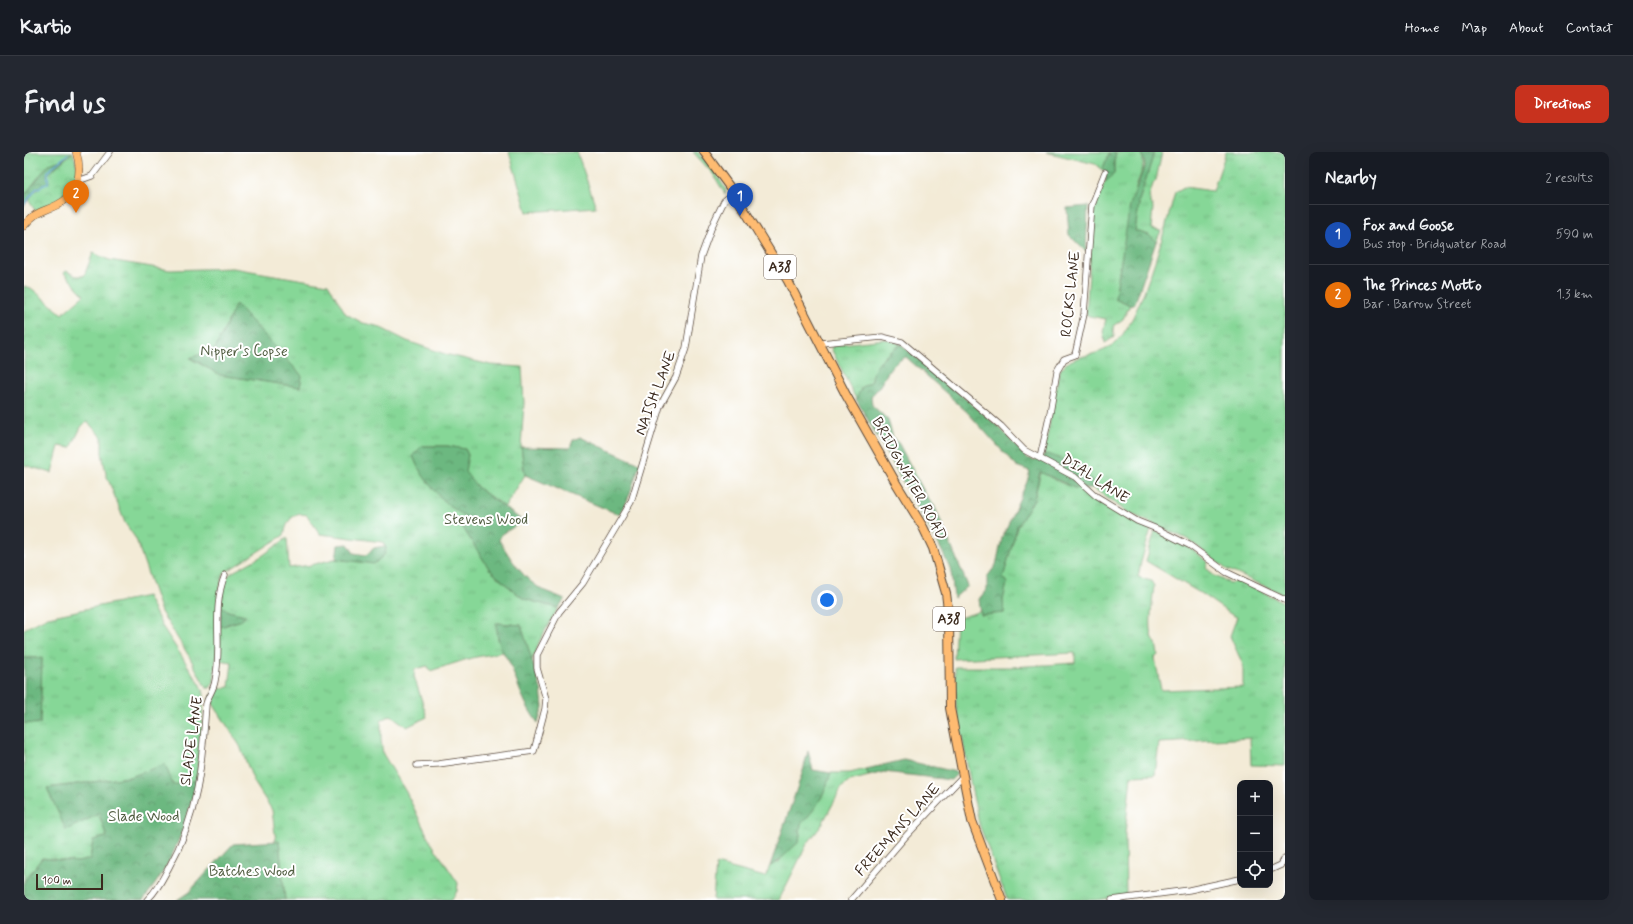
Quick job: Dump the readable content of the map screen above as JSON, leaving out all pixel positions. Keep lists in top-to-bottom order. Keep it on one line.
{"streets":{"highway":["A38","BRIDGWATER ROAD"],"street":["ROCKS LANE","NAISH LANE","DIAL LANE","SLADE LANE","FREEMANS LANE"]},"crossings":[["ROCKS LANE","DIAL LANE"],["NAISH LANE","BRIDGWATER ROAD"],["BRIDGWATER ROAD","DIAL LANE"],["BRIDGWATER ROAD","FREEMANS LANE"]],"parks":["Nipper's Copse","Stevens Wood","Slade Wood","Batches Wood"],"scale_bar":"100 m","page":{"header":"Kartio","nav":["Home","Map","About","Contact"],"buttons":"Directions","title":"Find us","heading":["Nearby","2 results"],"pins":["2","1"],"list":[{"mark":"1","name":"Fox and Goose","note":"Bus stop · Bridgwater Road","value":"590 m"},{"mark":"2","name":"The Princes Motto","note":"Bar · Barrow Street","value":"1.3 km"}],"map_buttons":["+","−"],"scale":"100 m"}}
